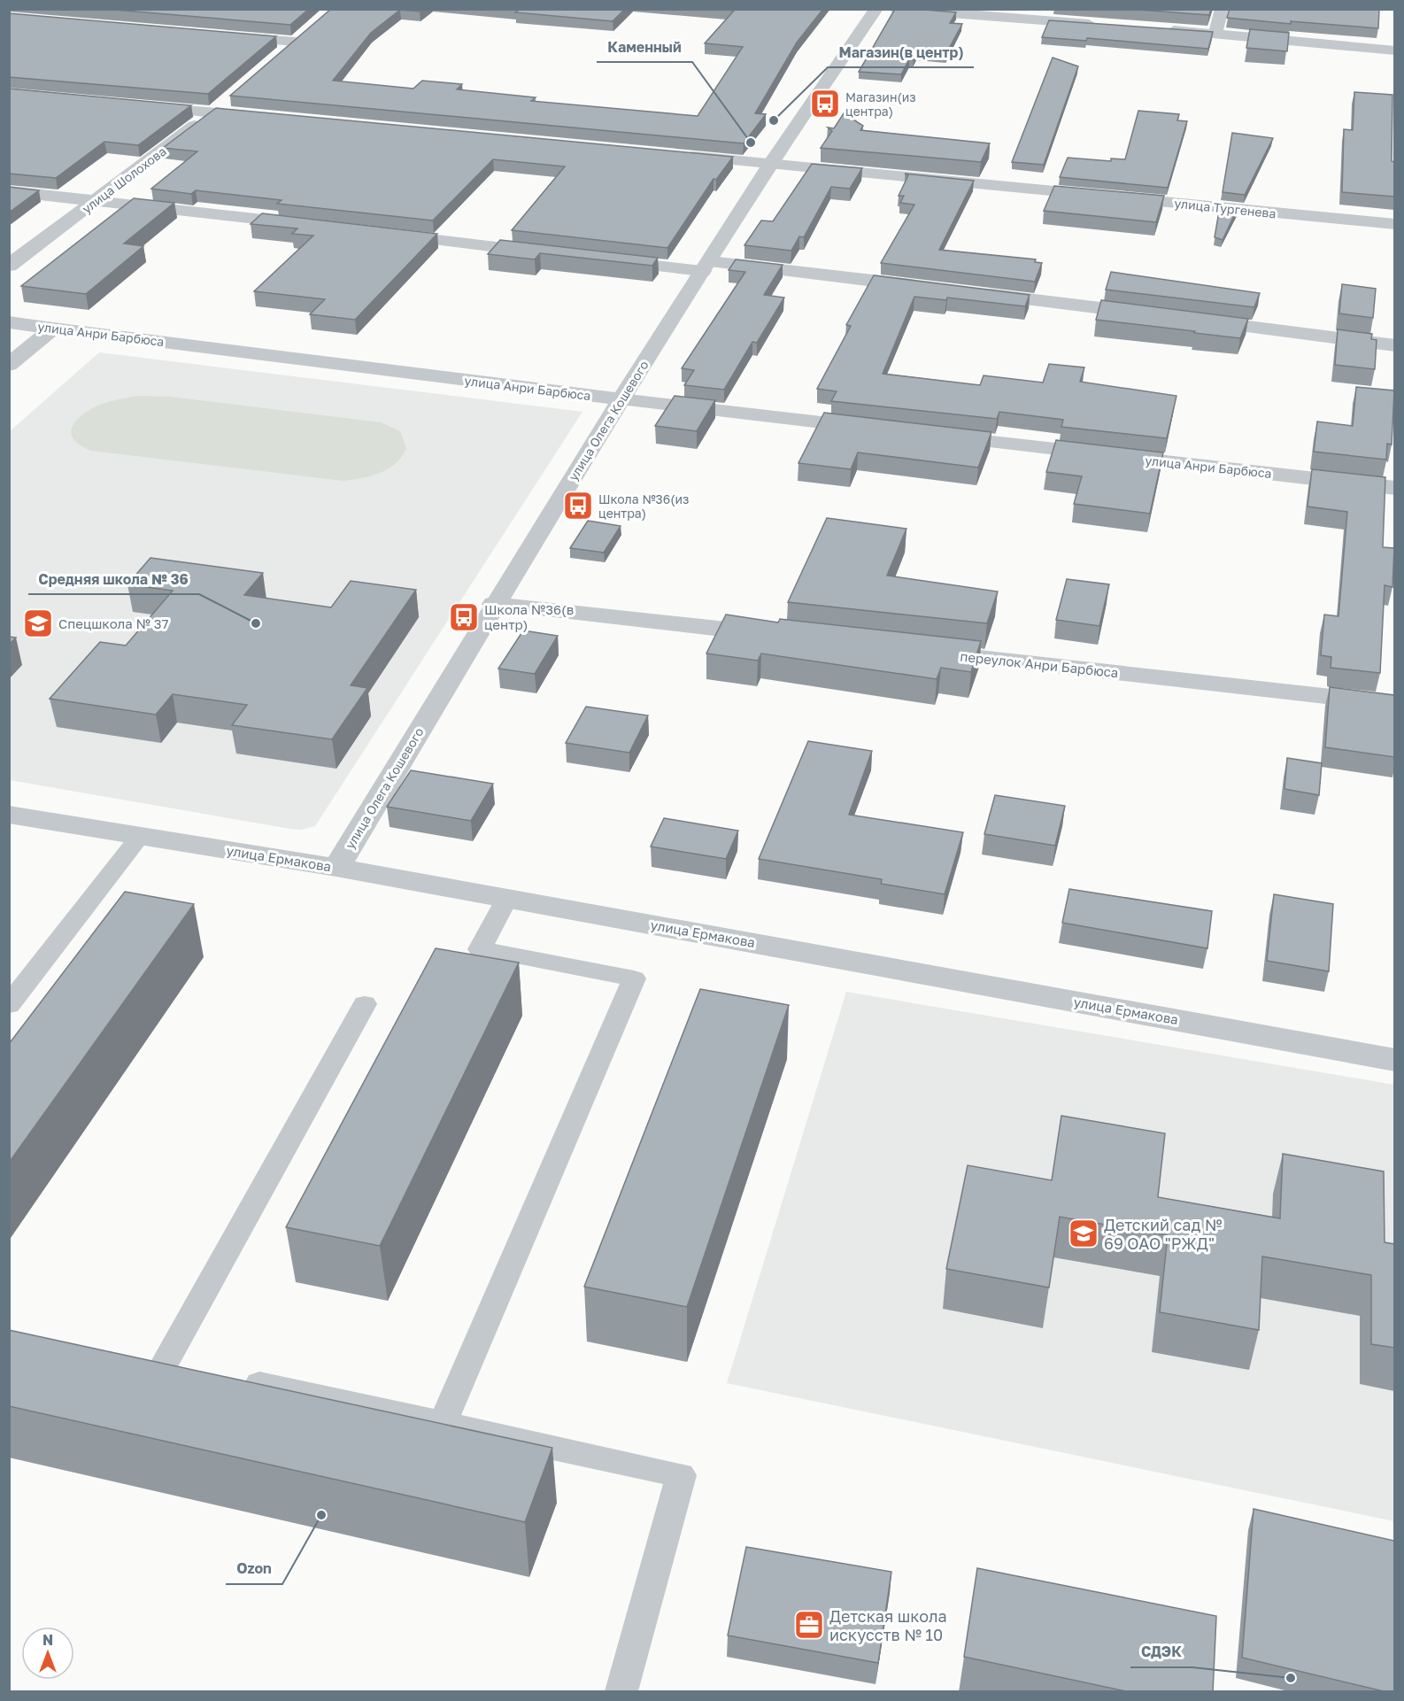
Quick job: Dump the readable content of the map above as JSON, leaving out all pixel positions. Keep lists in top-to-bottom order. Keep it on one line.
{"streets":{"street":["улица Шолохова","улица Тургенева","улица Анри Барбюса","улица Олега Кошевого","переулок Анри Барбюса","улица Ермакова"]},"crossings":[["улица Тургенева","улица Олега Кошевого"],["улица Анри Барбюса","улица Олега Кошевого"],["улица Олега Кошевого","улица Ермакова"]],"places":{"bus stop":["Магазин(из центра)","Школа №36(из центра)","Школа №36(в центр)"],"other":["Магазин(в центр)","Каменный","Средняя школа № 36","Ozon","СДЭК"],"school or university":["Спецшкола № 37","Детский сад № 69 ОАО \"РЖД\""],"office":["Детская школа искусств № 10"]},"north":"top"}
